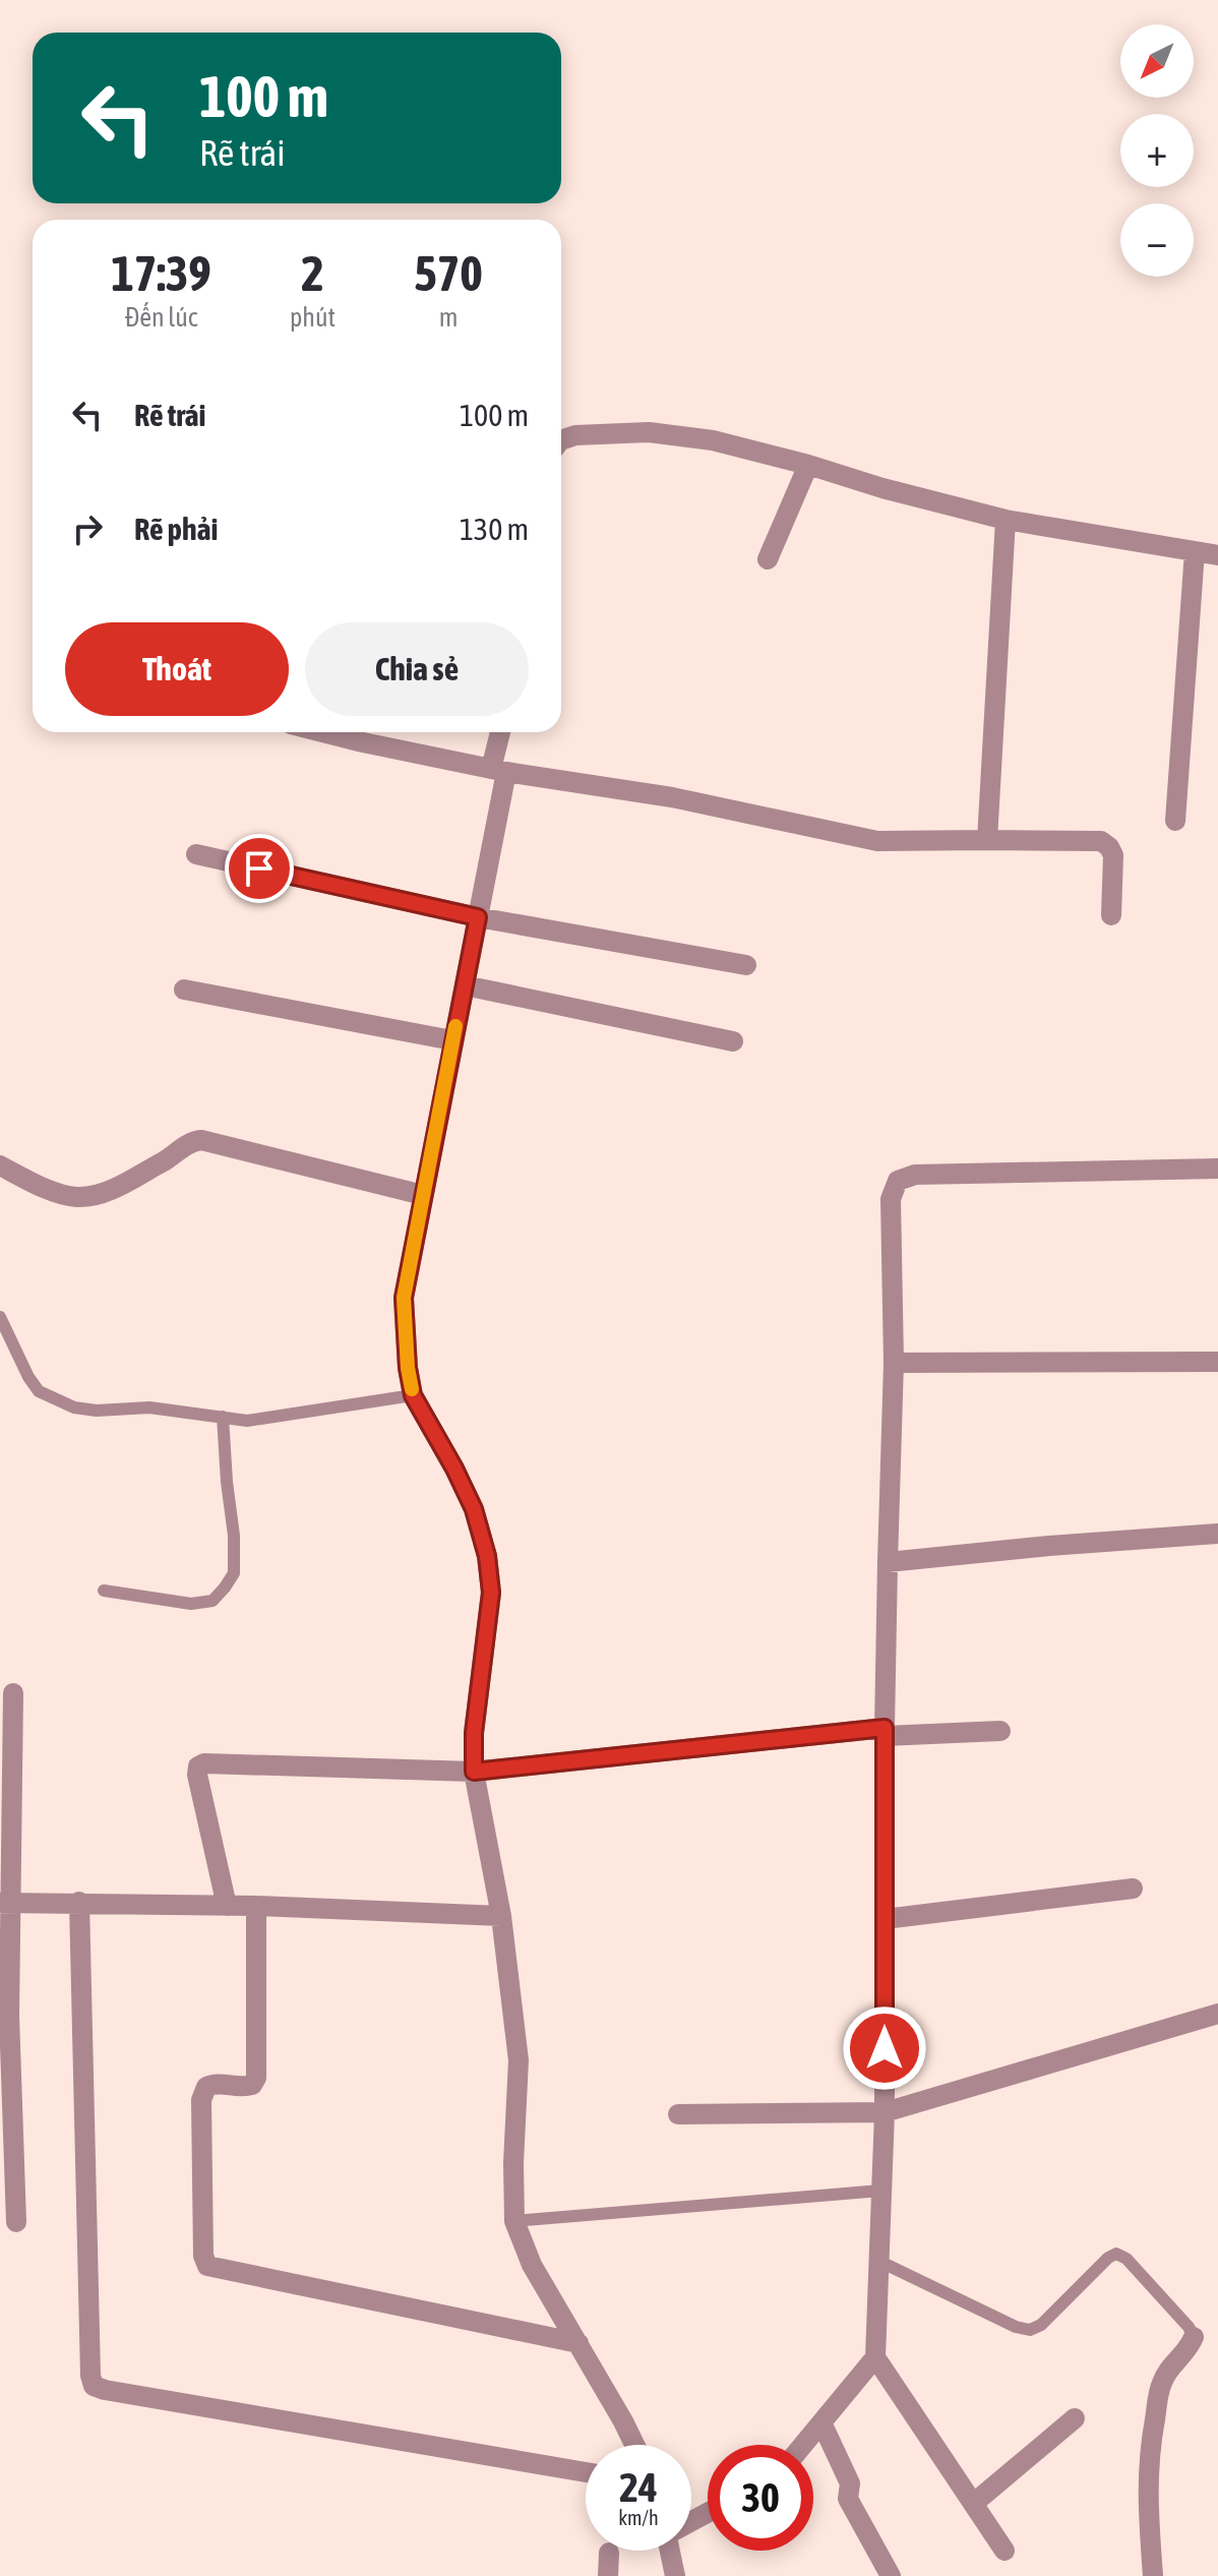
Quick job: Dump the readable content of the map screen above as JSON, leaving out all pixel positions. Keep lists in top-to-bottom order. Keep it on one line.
{"north":"bottom left","page":{"map_buttons":["+","−"],"turn":["100 m","Rẽ trái"],"eta":["17:39","Đến lúc","2","phút","570","m"],"list":[{"name":"Rẽ trái","value":"100 m"},{"name":"Rẽ phải","value":"130 m"}],"buttons":["Thoát","Chia sẻ"],"speed":"24 km/h","limit":"30"}}
